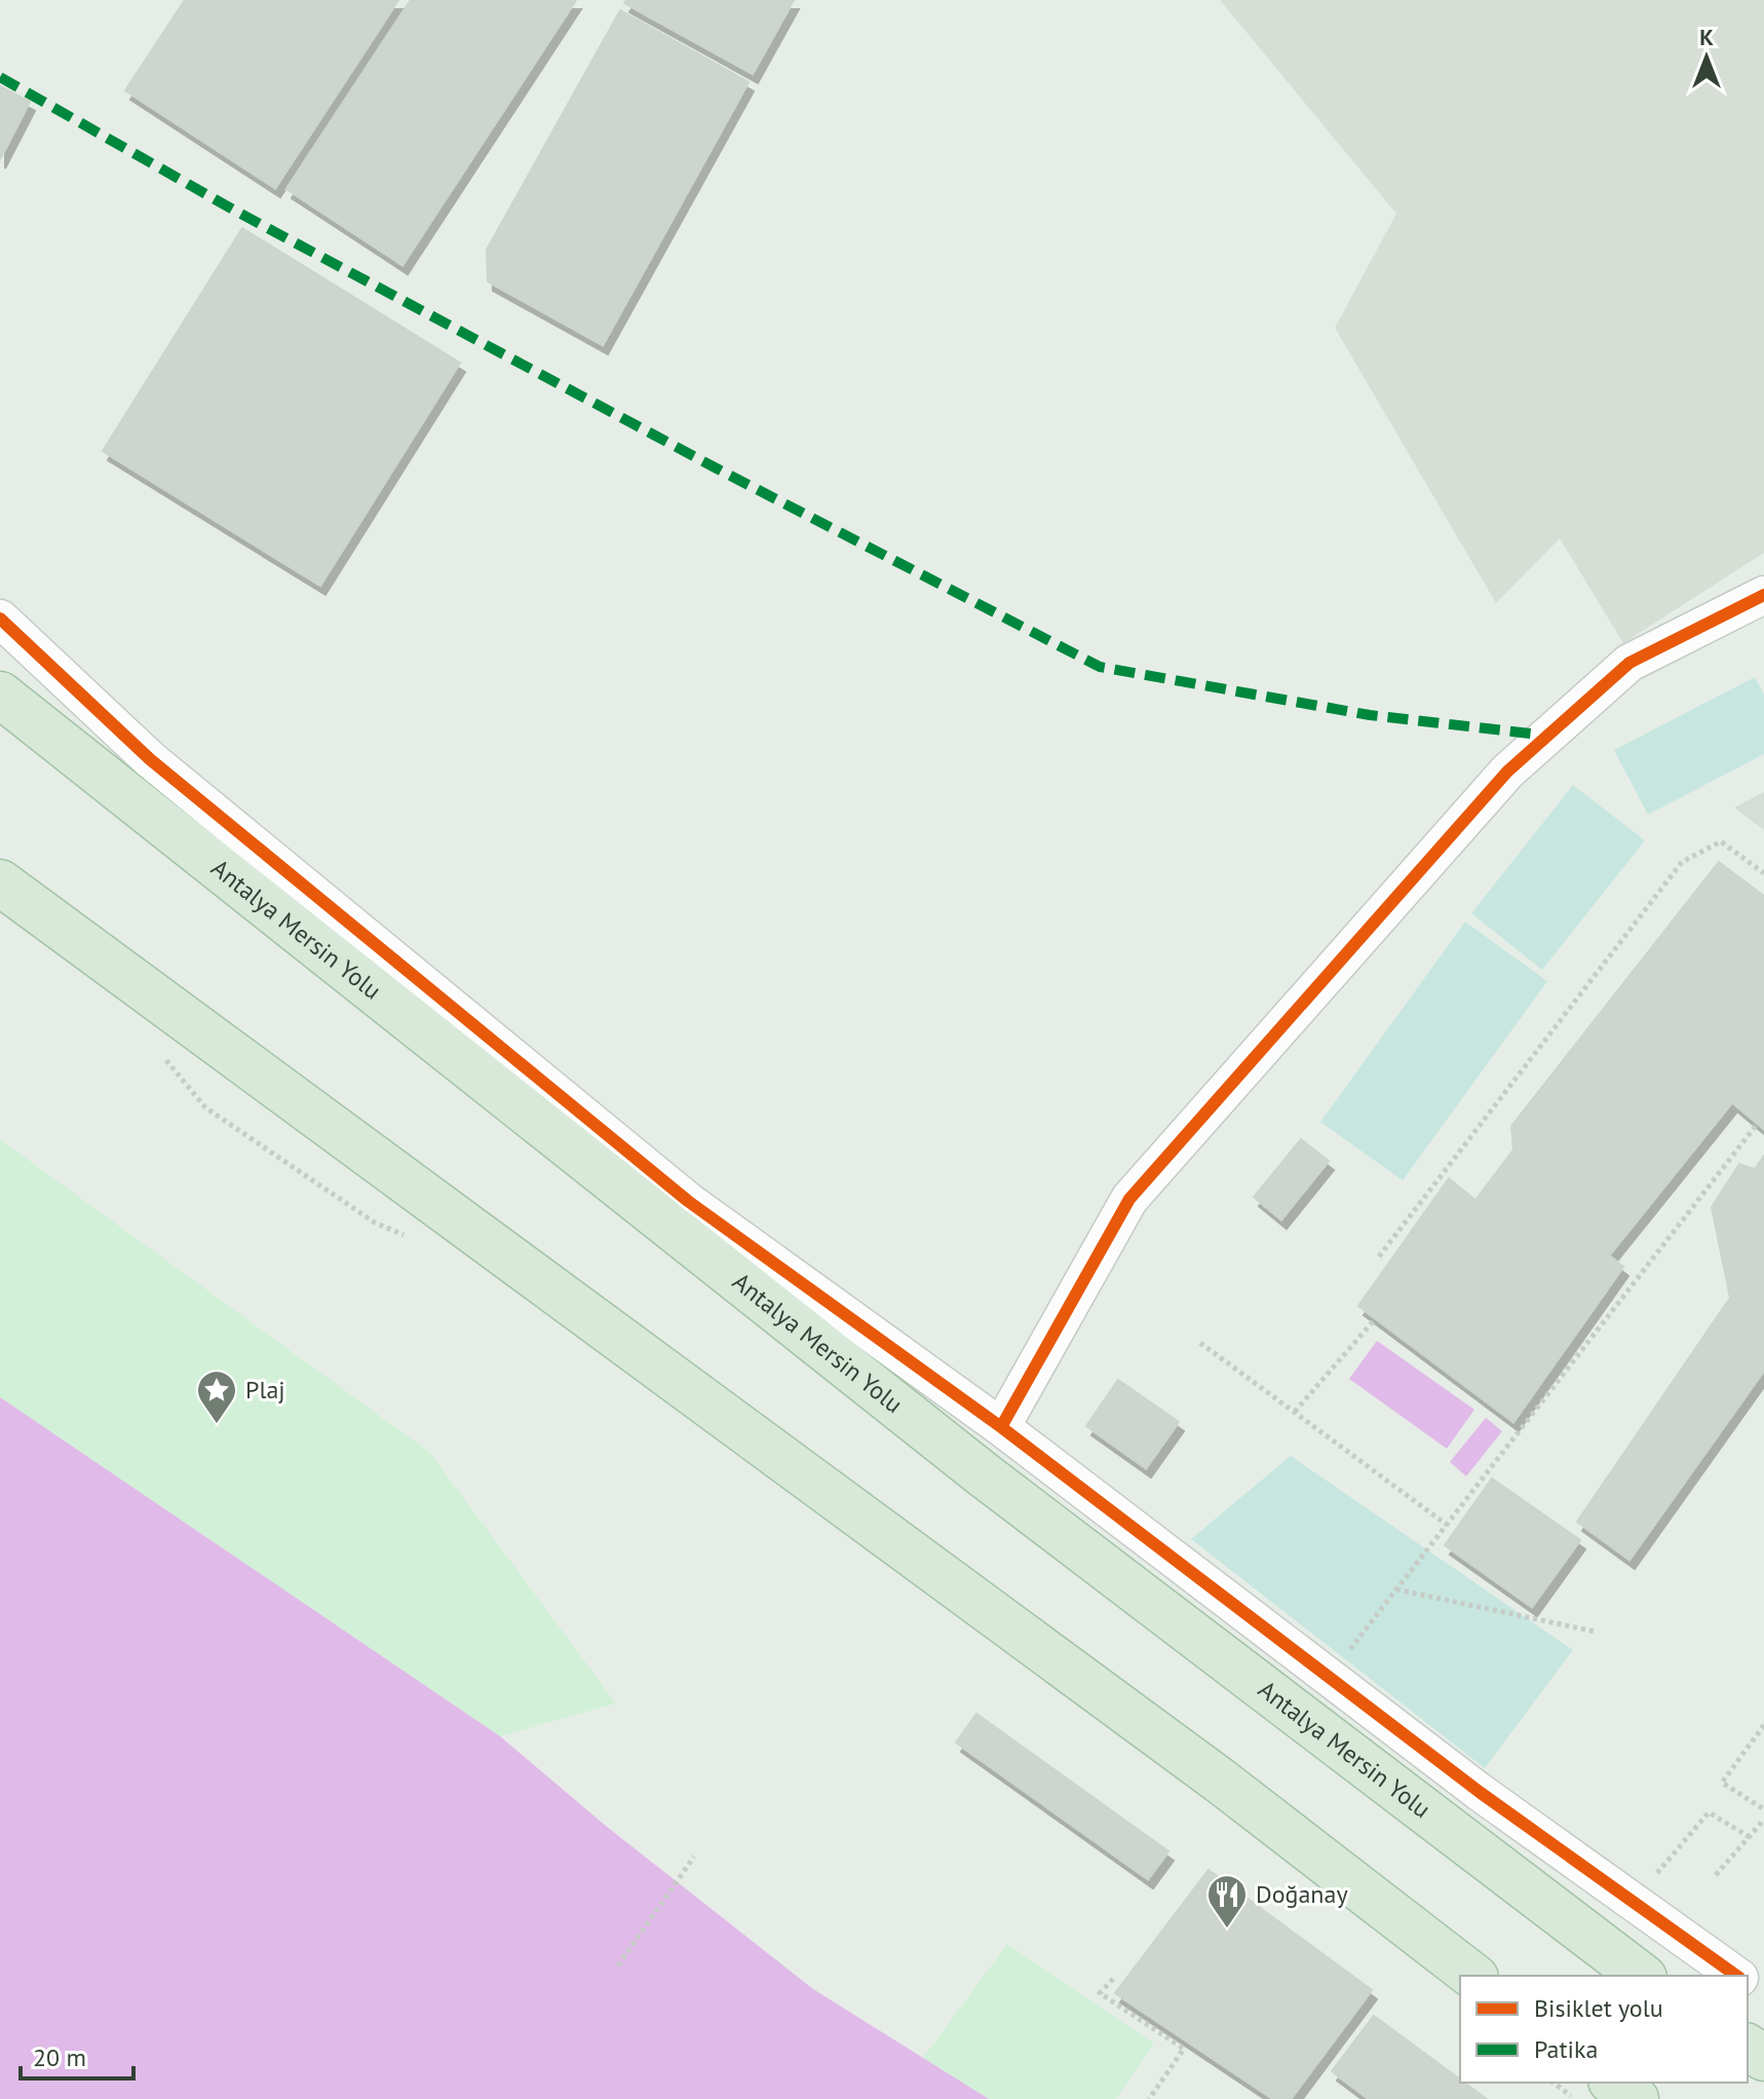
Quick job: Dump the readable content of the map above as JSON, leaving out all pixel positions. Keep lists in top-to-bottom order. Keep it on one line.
{"streets":{"highway":["Antalya Mersin Yolu"]},"places":{"place":["Plaj"],"restaurant":["Doğanay"]},"legend":["Bisiklet yolu","Patika"],"scale_bar":"20 m","north":"top"}
